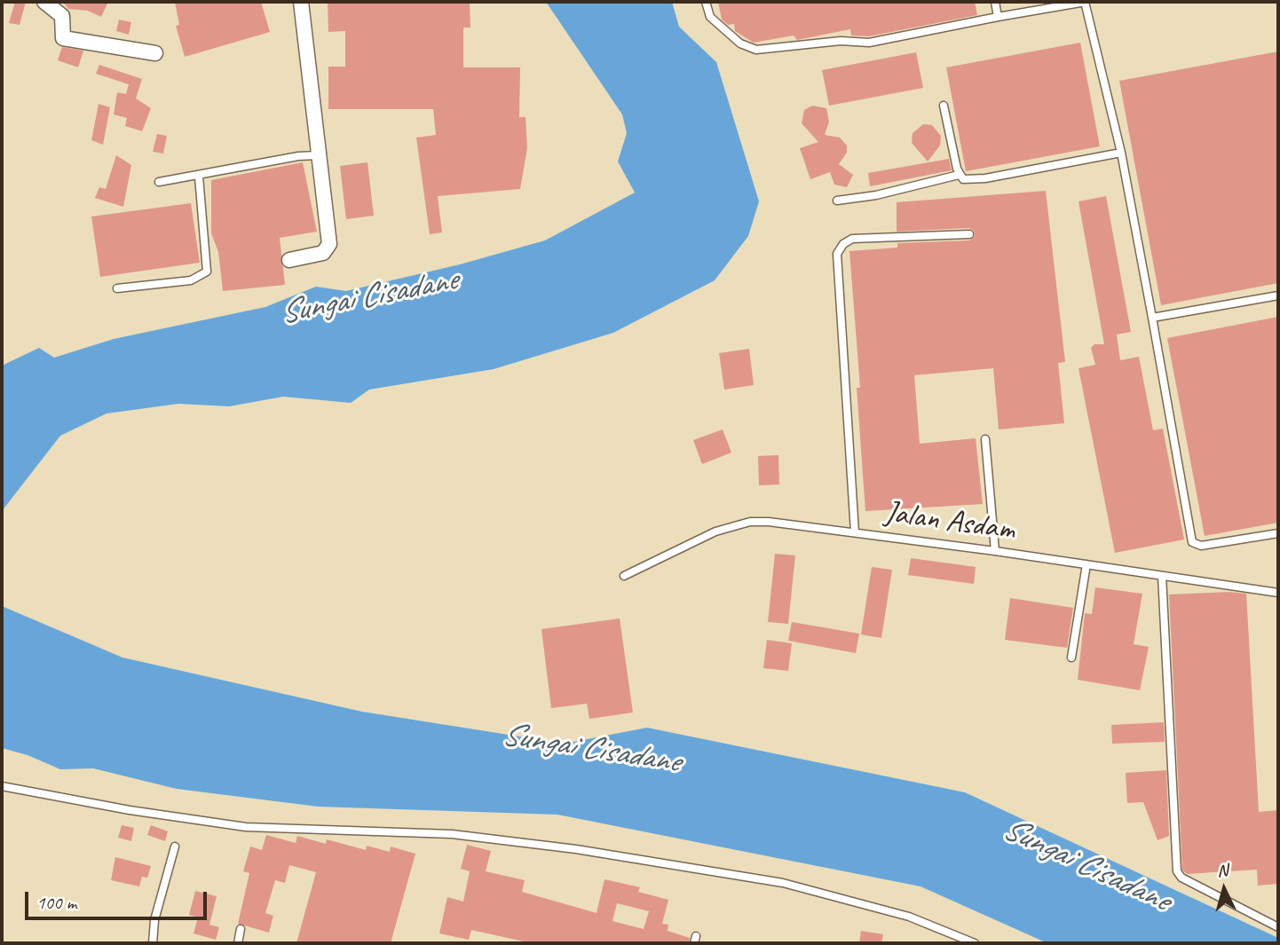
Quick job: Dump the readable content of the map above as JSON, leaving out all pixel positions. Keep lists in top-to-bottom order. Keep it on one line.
{"streets":{"lane":["Jalan Asdam"]},"water":["Sungai Cisadane"],"scale_bar":"100 m","north":"top"}
